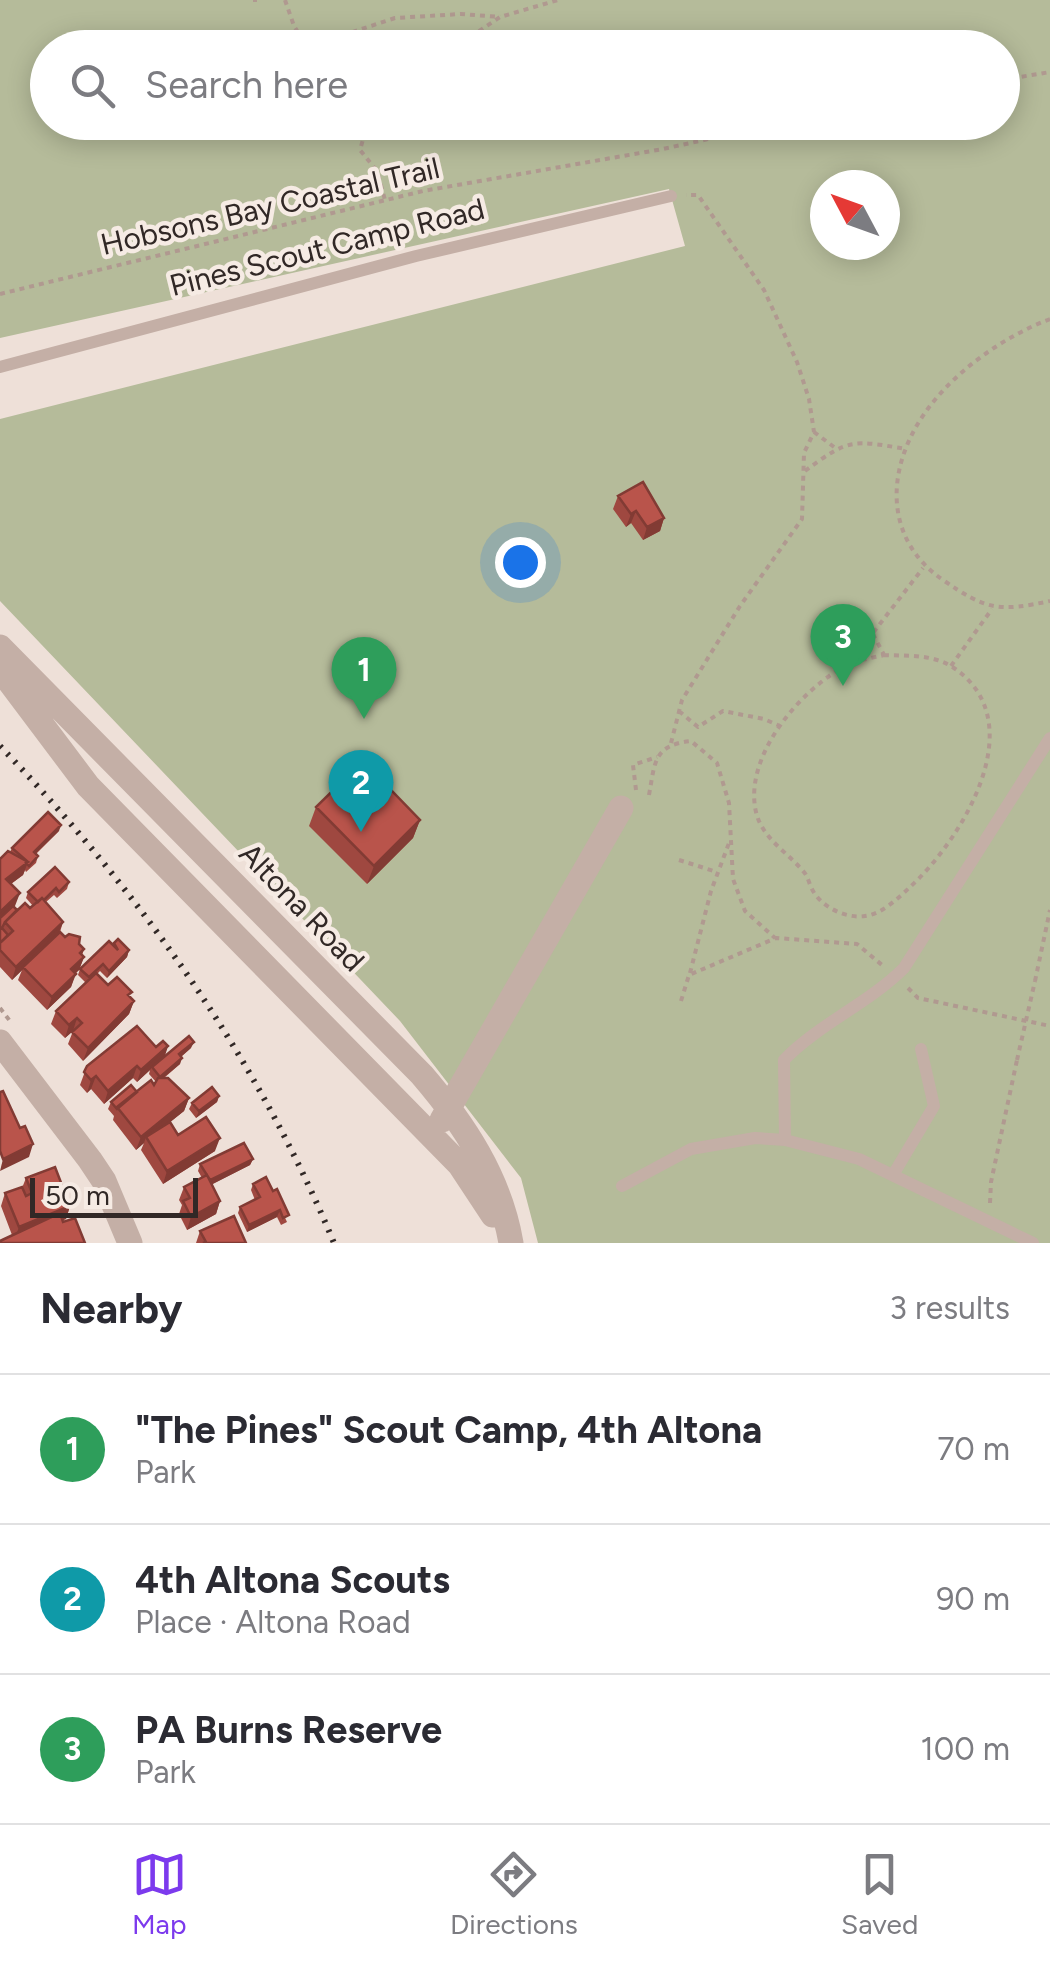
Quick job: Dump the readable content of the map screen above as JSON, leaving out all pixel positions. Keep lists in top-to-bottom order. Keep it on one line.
{"streets":{"street":["Altona Road"],"lane":["Pines Scout Camp Road"],"path":["Hobsons Bay Coastal Trail"]},"scale_bar":"50 m","north":"top left","page":{"search":"Search here","pins":["3","1","2"],"scale":"50 m","heading":["Nearby","3 results"],"list":[{"mark":"1","name":"\"The Pines\" Scout Camp, 4th Altona","note":"Park","value":"70 m"},{"mark":"2","name":"4th Altona Scouts","note":"Place · Altona Road","value":"90 m"},{"mark":"3","name":"PA Burns Reserve","note":"Park","value":"100 m"}],"nav":["Map","Directions","Saved"]}}
